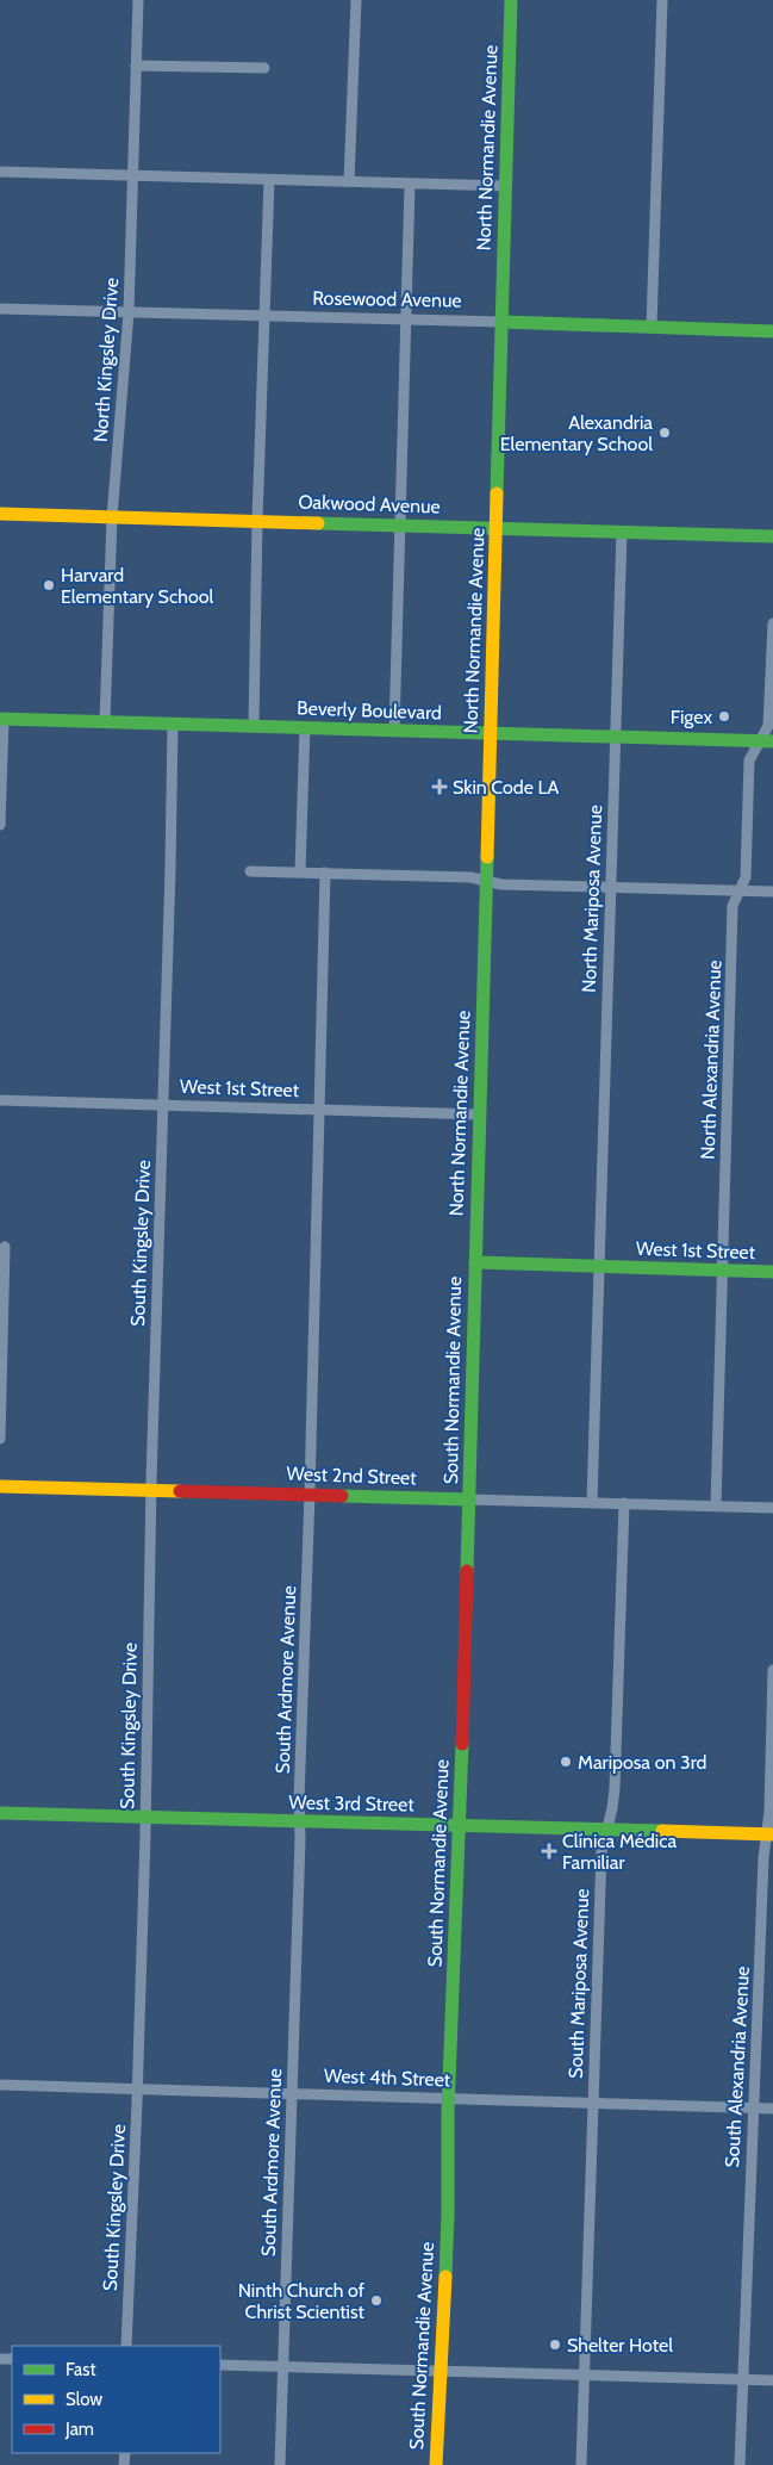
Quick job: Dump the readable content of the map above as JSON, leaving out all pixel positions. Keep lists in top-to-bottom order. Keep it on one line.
{"streets":{"main road":["North Normandie Avenue","Rosewood Avenue","Oakwood Avenue","Beverly Boulevard","West 1st Street","South Normandie Avenue","West 2nd Street","West 3rd Street"],"street":["North Kingsley Drive","North Mariposa Avenue","North Alexandria Avenue","South Kingsley Drive","South Ardmore Avenue","South Mariposa Avenue","South Alexandria Avenue","West 4th Street"]},"crossings":[["North Normandie Avenue","Rosewood Avenue"],["North Normandie Avenue","Oakwood Avenue"],["North Normandie Avenue","Beverly Boulevard"],["North Normandie Avenue","West 1st Street"],["North Normandie Avenue","South Normandie Avenue"],["Rosewood Avenue","North Kingsley Drive"],["North Kingsley Drive","Oakwood Avenue"],["North Kingsley Drive","Beverly Boulevard"],["Oakwood Avenue","North Mariposa Avenue"],["Beverly Boulevard","North Mariposa Avenue"],["Beverly Boulevard","North Alexandria Avenue"],["North Mariposa Avenue","West 1st Street"],["North Alexandria Avenue","West 1st Street"],["North Alexandria Avenue","West 2nd Street"],["West 1st Street","South Kingsley Drive"],["West 1st Street","South Normandie Avenue"],["West 1st Street","South Ardmore Avenue"],["South Kingsley Drive","West 2nd Street"],["South Kingsley Drive","West 3rd Street"],["South Kingsley Drive","West 4th Street"],["South Normandie Avenue","West 2nd Street"],["South Normandie Avenue","West 3rd Street"],["South Normandie Avenue","West 4th Street"],["West 2nd Street","South Ardmore Avenue"],["West 2nd Street","South Mariposa Avenue"],["South Ardmore Avenue","West 3rd Street"],["South Ardmore Avenue","West 4th Street"],["West 3rd Street","South Mariposa Avenue"],["West 3rd Street","South Alexandria Avenue"],["South Mariposa Avenue","West 4th Street"],["South Alexandria Avenue","West 4th Street"]],"places":{"other":["Alexandria Elementary School","Harvard Elementary School","Figex","Mariposa on 3rd","Ninth Church of Christ Scientist","Shelter Hotel"],"health":["Skin Code LA","Clínica Médica Familiar"]},"legend":["Fast","Slow","Jam"]}
